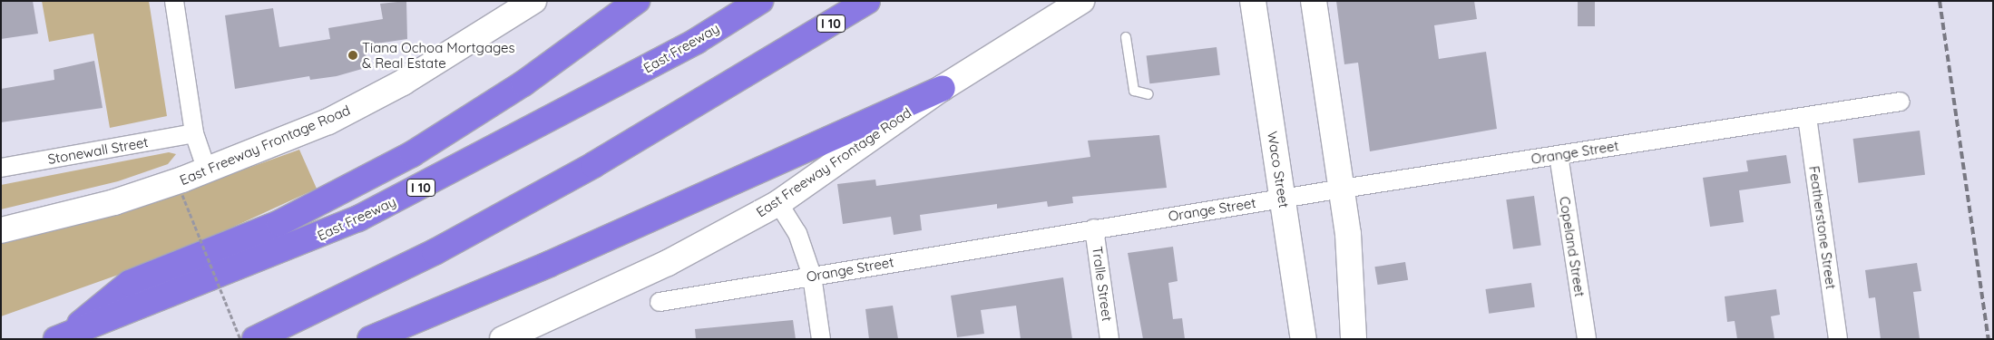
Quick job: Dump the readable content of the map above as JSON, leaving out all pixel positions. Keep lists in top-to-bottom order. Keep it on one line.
{"streets":{"highway":["I 10","East Freeway"],"main road":["East Freeway Frontage Road","Waco Street"],"street":["Stonewall Street","Orange Street","Featherstone Street","Copeland Street","Tralle Street"]},"crossings":[["Orange Street","Waco Street"],["Orange Street","Featherstone Street"],["Orange Street","Copeland Street"],["Orange Street","Tralle Street"]],"places":["Tiana Ochoa Mortgages & Real Estate"]}
